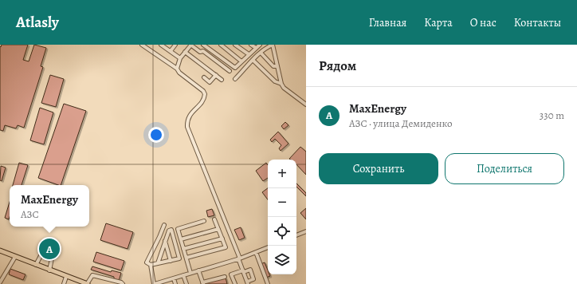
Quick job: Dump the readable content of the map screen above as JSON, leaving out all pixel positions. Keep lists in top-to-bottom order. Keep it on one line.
{"page":{"header":"Atlasly","nav":["Главная","Карта","О нас","Контакты"],"heading":"Рядом","list":[{"mark":"A","name":"MaxEnergy","note":"АЗС · улица Демиденко","value":"330 m"}],"buttons":["Сохранить","Поделиться"],"map_buttons":["+","−"],"popup":["MaxEnergy","АЗС"],"pins":"A"}}
